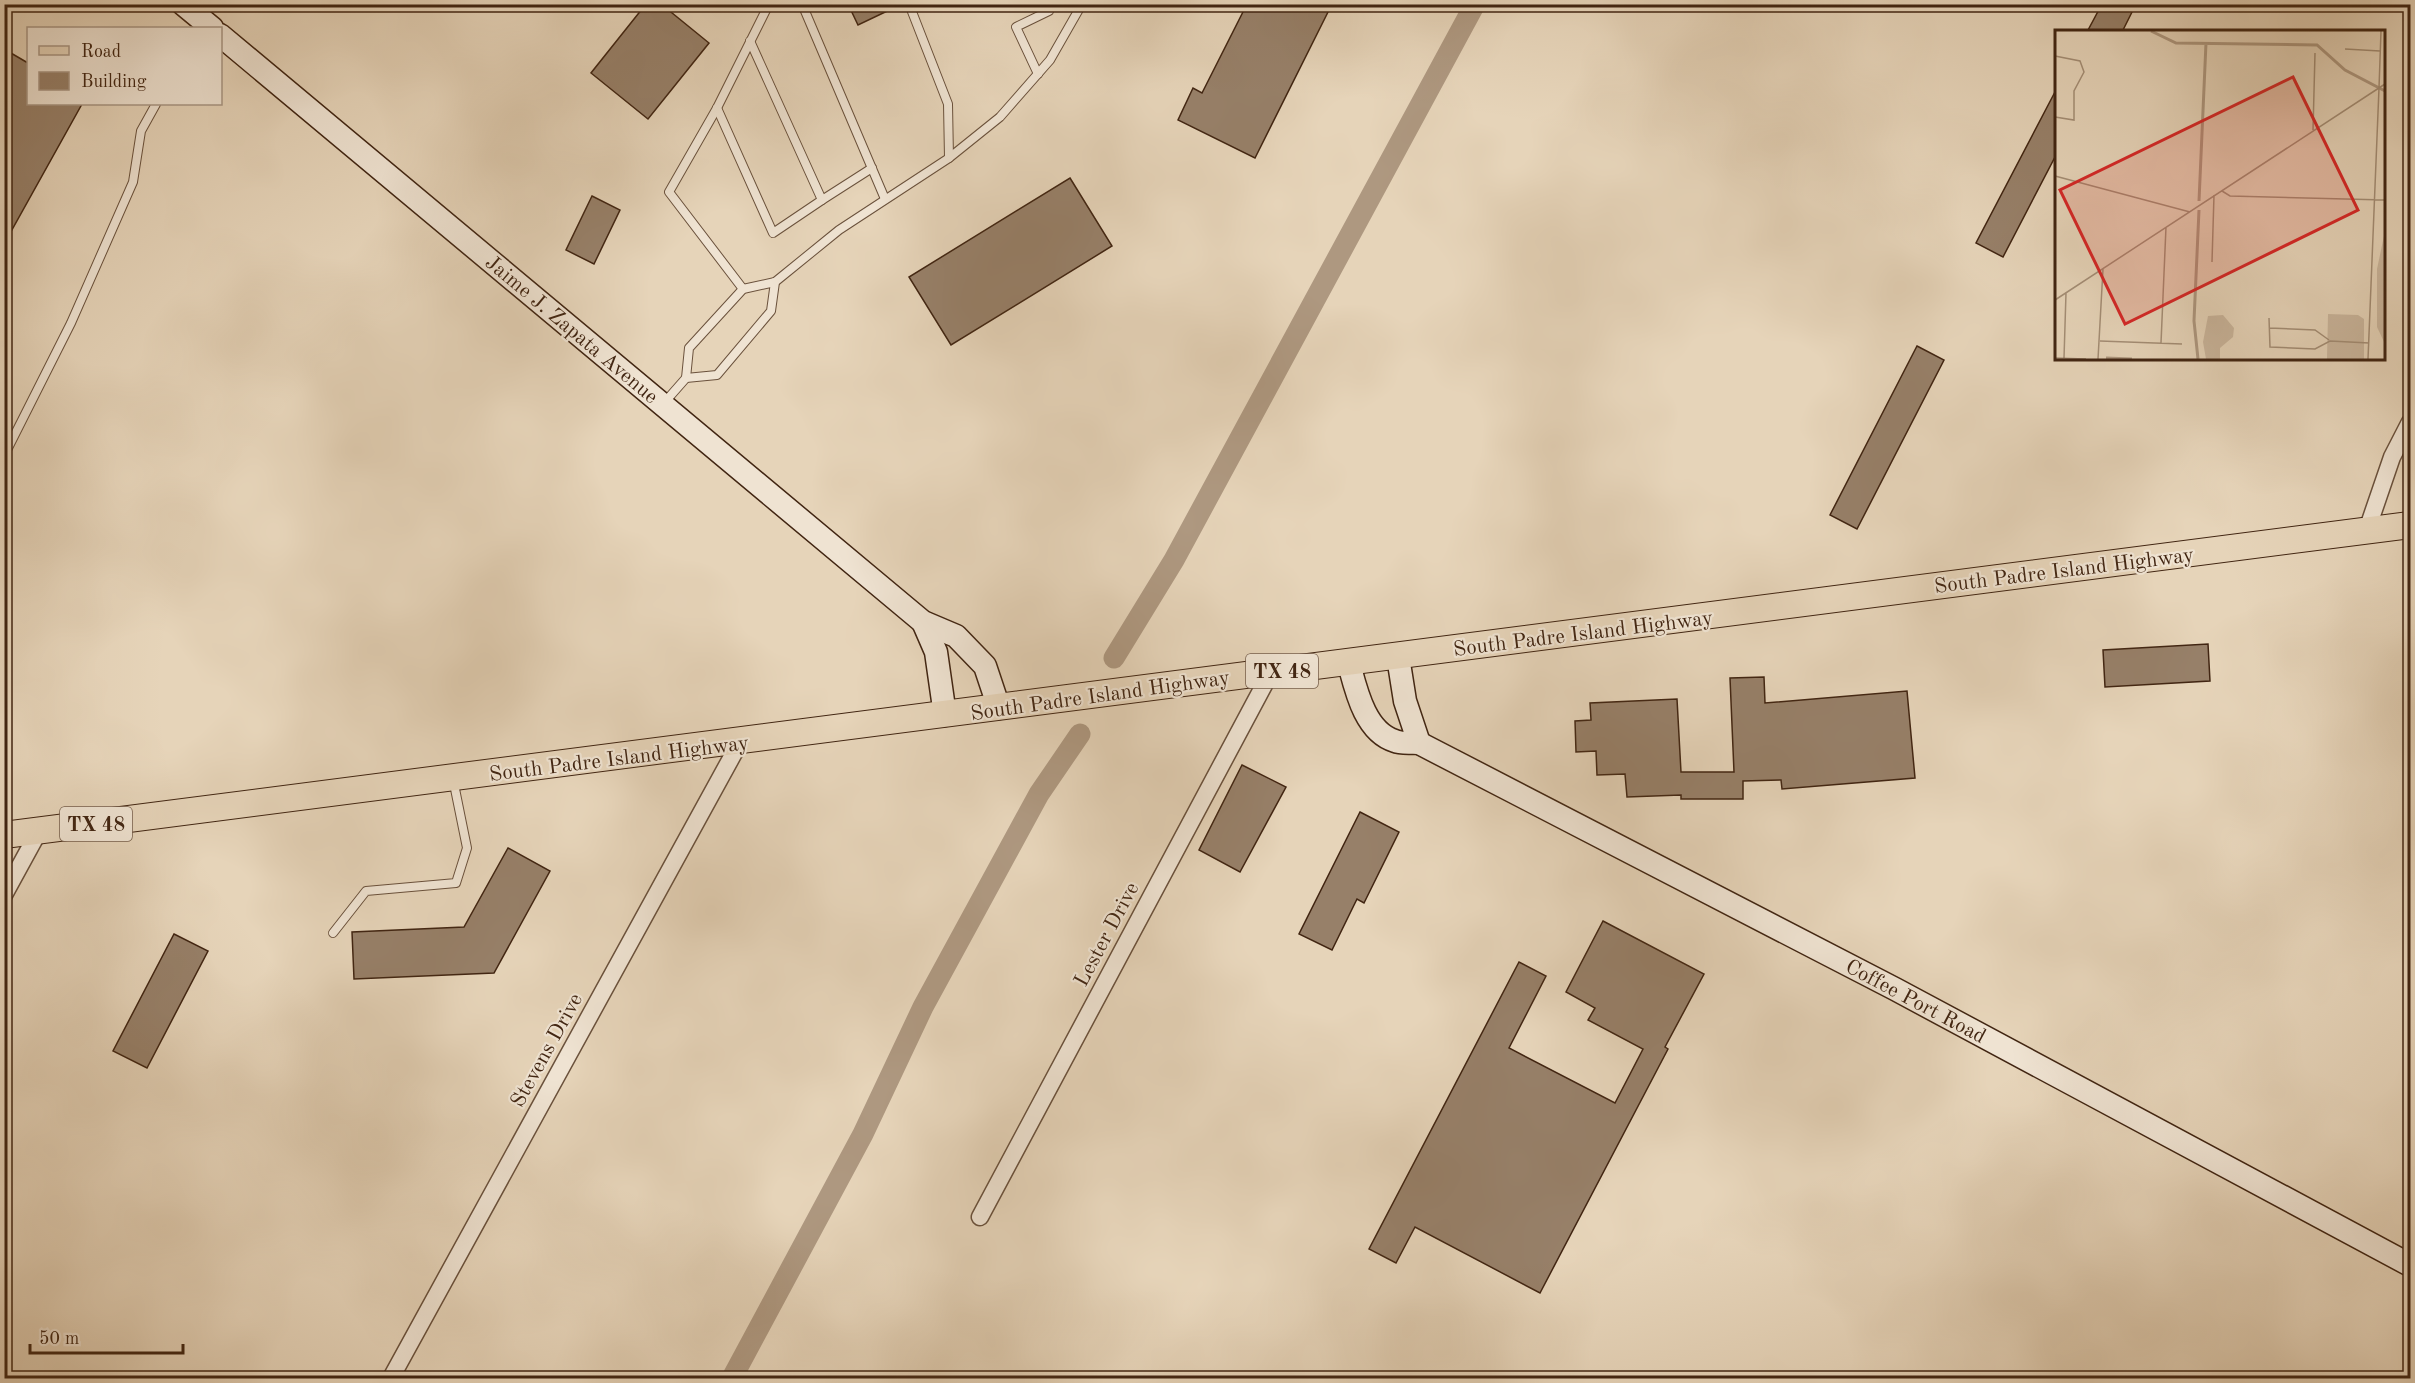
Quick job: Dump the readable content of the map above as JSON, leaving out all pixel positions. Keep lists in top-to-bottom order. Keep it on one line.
{"streets":{"main road":["South Padre Island Highway","TX 48"],"street":["Jaime J. Zapata Avenue","Lester Drive","Coffee Port Road","Stevens Drive"]},"crossings":[["Jaime J. Zapata Avenue","South Padre Island Highway"],["South Padre Island Highway","Lester Drive"],["South Padre Island Highway","Coffee Port Road"],["South Padre Island Highway","Stevens Drive"]],"legend":["Road","Building"],"scale_bar":"50 m"}
